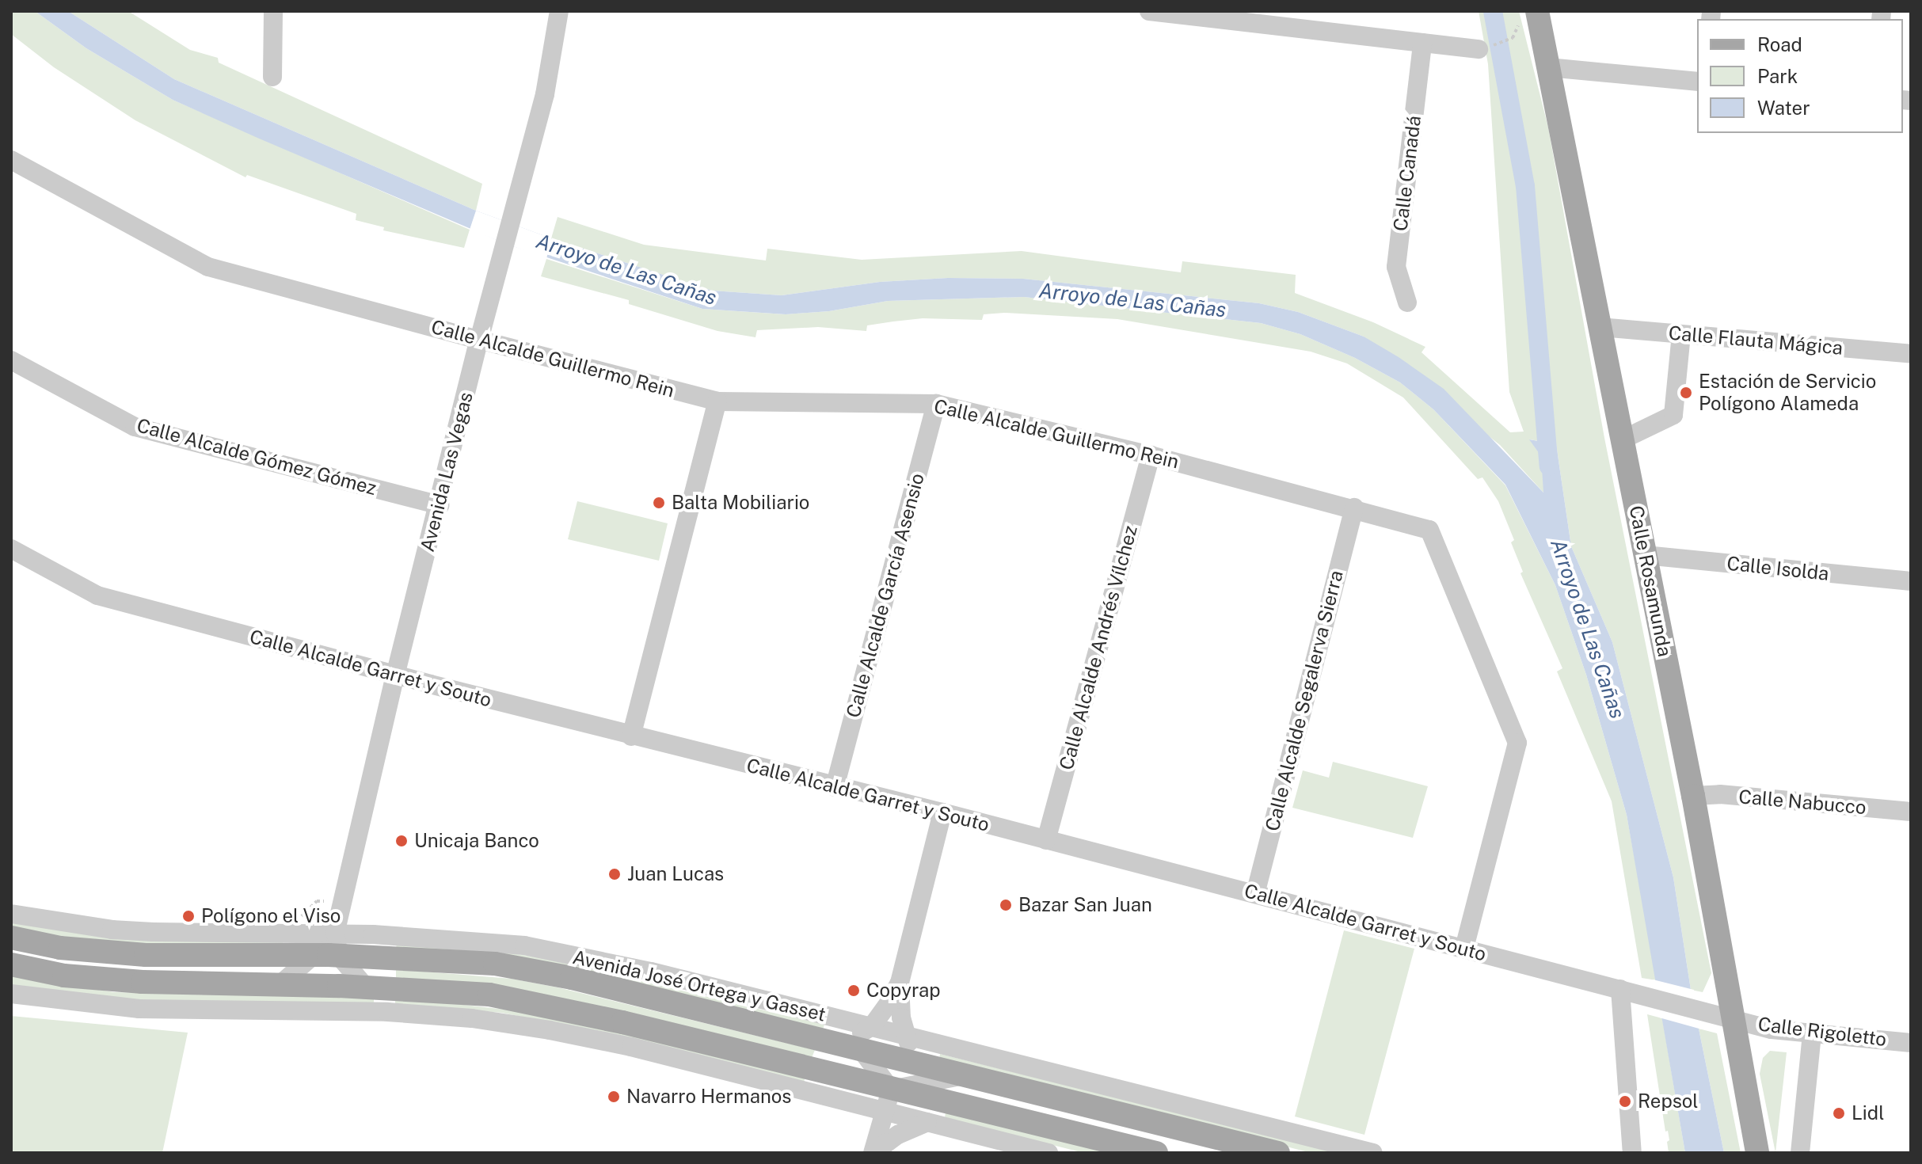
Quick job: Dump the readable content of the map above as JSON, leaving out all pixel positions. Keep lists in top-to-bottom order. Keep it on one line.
{"streets":{"main road":["Calle Rosamunda","Avenida José Ortega y Gasset"],"street":["Calle Canadá","Calle Flauta Mágica","Calle Alcalde Guillermo Rein","Calle Alcalde Gómez Gómez","Avenida Las Vegas","Calle Isolda","Calle Alcalde García Asensio","Calle Alcalde Andrés Vílchez","Calle Alcalde Garret y Souto","Calle Alcalde Segalerva Sierra","Calle Nabucco","Calle Rigoletto"]},"crossings":[["Calle Flauta Mágica","Calle Rosamunda"],["Calle Alcalde Guillermo Rein","Avenida Las Vegas"],["Calle Alcalde Guillermo Rein","Calle Alcalde García Asensio"],["Calle Alcalde Guillermo Rein","Calle Alcalde Andrés Vílchez"],["Calle Alcalde Guillermo Rein","Calle Alcalde Garret y Souto"],["Calle Alcalde Guillermo Rein","Calle Alcalde Segalerva Sierra"],["Calle Alcalde Gómez Gómez","Avenida Las Vegas"],["Avenida Las Vegas","Calle Alcalde Garret y Souto"],["Avenida Las Vegas","Avenida José Ortega y Gasset"],["Calle Isolda","Calle Rosamunda"],["Calle Rosamunda","Calle Alcalde Garret y Souto"],["Calle Rosamunda","Calle Nabucco"],["Calle Rosamunda","Calle Rigoletto"],["Calle Alcalde García Asensio","Calle Alcalde Garret y Souto"],["Calle Alcalde Andrés Vílchez","Calle Alcalde Garret y Souto"],["Calle Alcalde Garret y Souto","Calle Alcalde Segalerva Sierra"],["Calle Alcalde Garret y Souto","Calle Rigoletto"]],"water":["Arroyo de Las Cañas"],"places":["Estación de Servicio Polígono Alameda","Balta Mobiliario","Unicaja Banco","Juan Lucas","Bazar San Juan","Polígono el Viso","Copyrap","Navarro Hermanos","Repsol","Lidl"],"legend":["Road","Park","Water"]}
